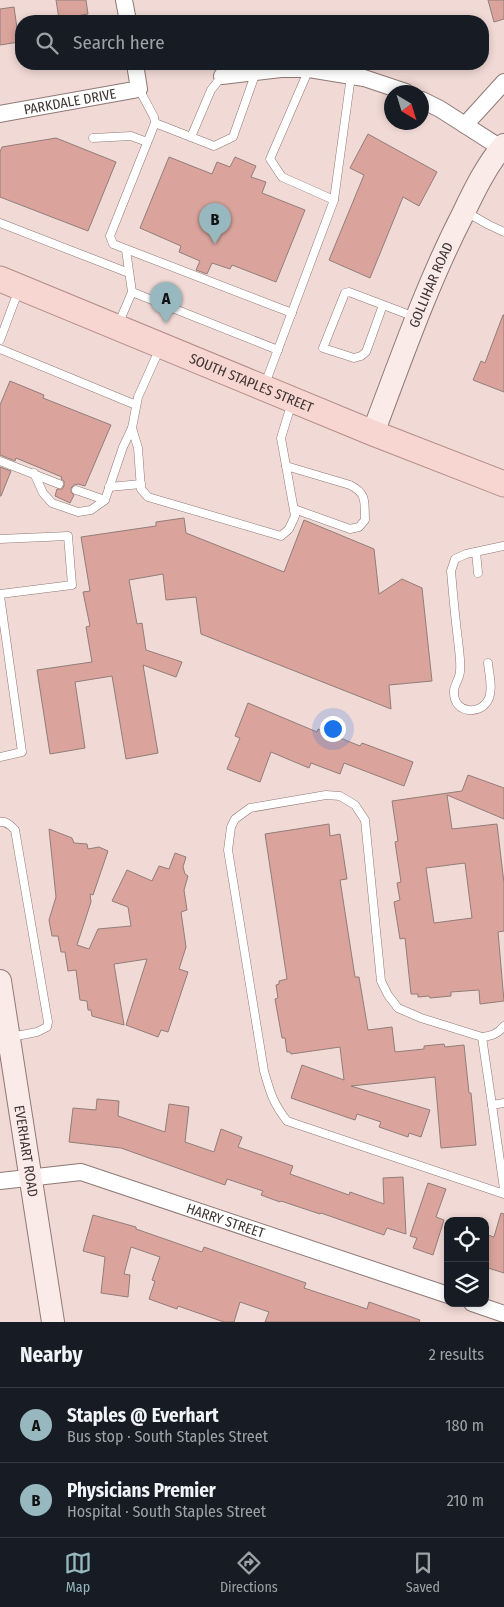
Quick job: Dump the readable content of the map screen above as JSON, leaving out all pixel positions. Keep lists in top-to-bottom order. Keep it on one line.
{"streets":{"main road":["GOLLIHAR ROAD","SOUTH STAPLES STREET","EVERHART ROAD"],"street":["PARKDALE DRIVE","HARRY STREET"]},"crossings":[["GOLLIHAR ROAD","SOUTH STAPLES STREET"],["EVERHART ROAD","HARRY STREET"]],"north":"bottom right","page":{"search":"Search here","pins":["B","A"],"heading":["Nearby","2 results"],"list":[{"mark":"A","name":"Staples @ Everhart","note":"Bus stop · South Staples Street","value":"180 m"},{"mark":"B","name":"Physicians Premier","note":"Hospital · South Staples Street","value":"210 m"}],"nav":["Map","Directions","Saved"]}}
